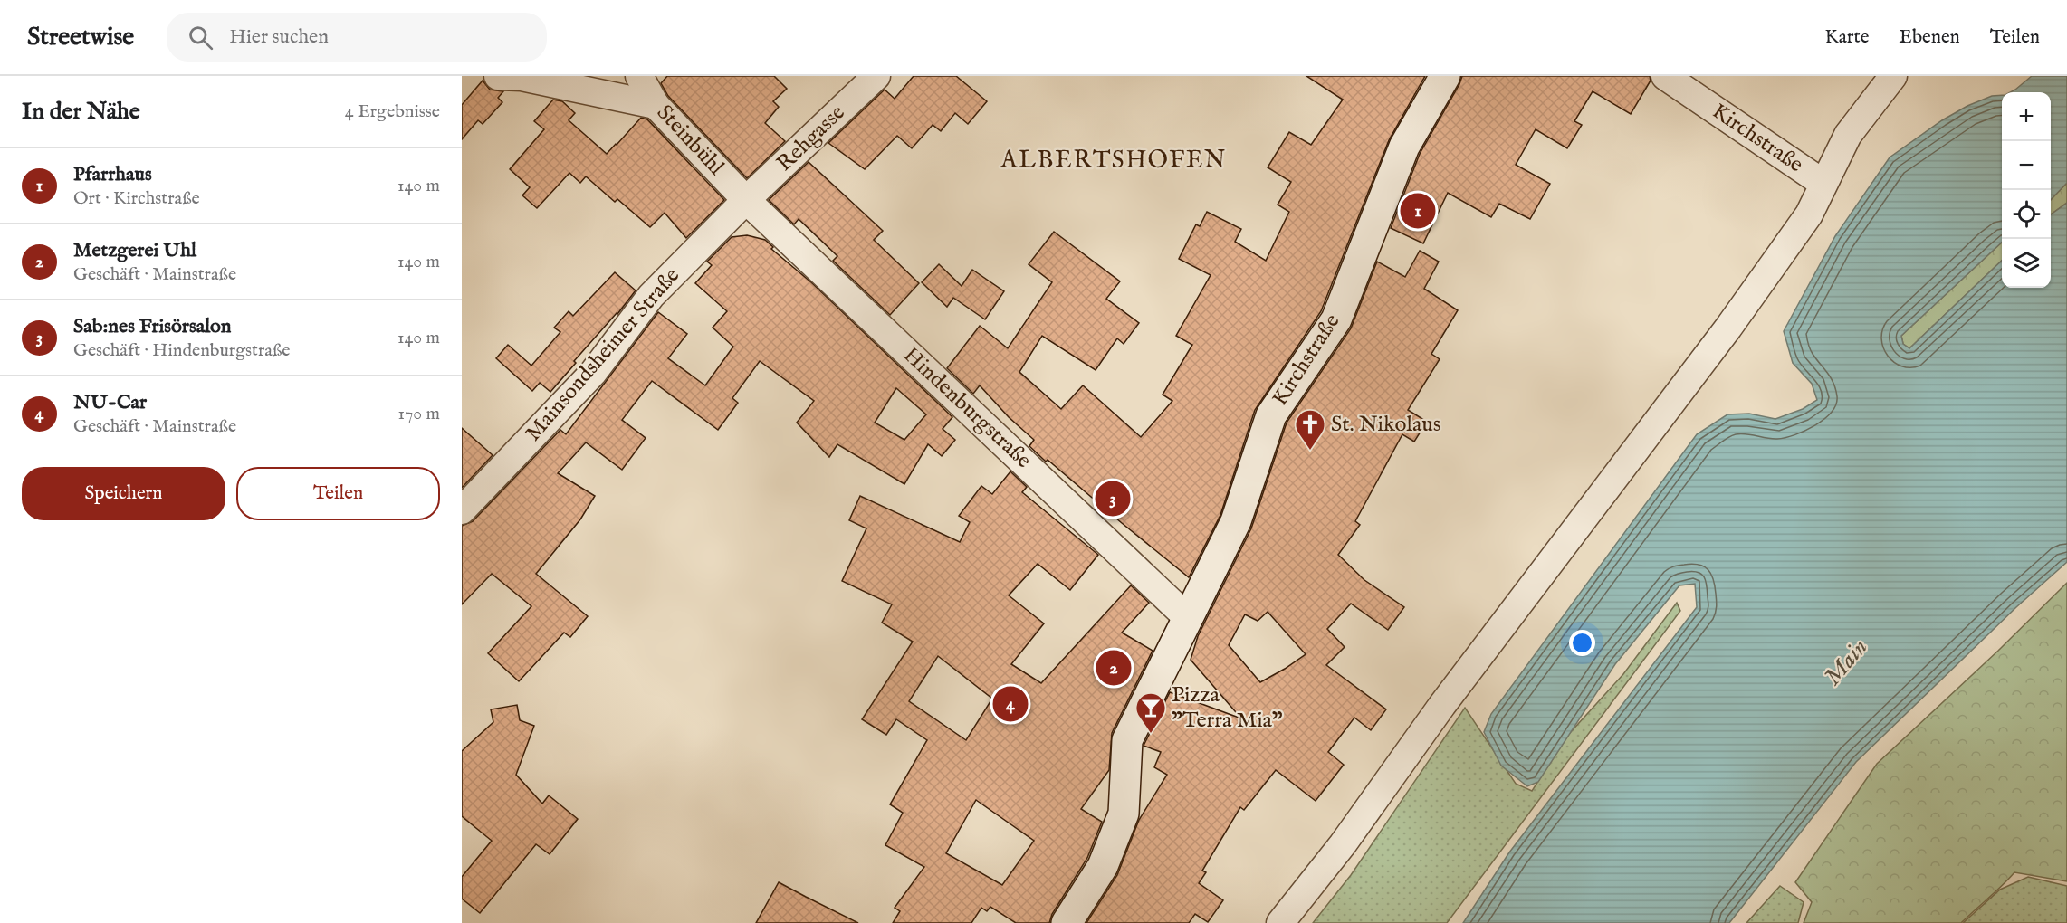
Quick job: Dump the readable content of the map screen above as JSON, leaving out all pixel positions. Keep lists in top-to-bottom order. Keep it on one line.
{"streets":{"street":["Rehgasse","Kirchstraße","Steinbühl","Mainsondsheimer Straße","Hindenburgstraße"]},"crossings":[["Rehgasse","Steinbühl"],["Rehgasse","Mainsondsheimer Straße"],["Rehgasse","Hindenburgstraße"],["Kirchstraße","Hindenburgstraße"],["Steinbühl","Mainsondsheimer Straße"],["Steinbühl","Hindenburgstraße"],["Mainsondsheimer Straße","Hindenburgstraße"]],"districts":["ALBERTSHOFEN"],"water":["Main"],"places":{"church":["St. Nikolaus"],"bar":["Pizza \"Terra Mia\""]},"page":{"header":"Streetwise","search":"Hier suchen","nav":["Karte","Ebenen","Teilen"],"heading":["In der Nähe","4 Ergebnisse"],"map_buttons":["+","−"],"list":[{"mark":"1","name":"Pfarrhaus","note":"Ort · Kirchstraße","value":"140 m"},{"mark":"2","name":"Metzgerei Uhl","note":"Geschäft · Mainstraße","value":"140 m"},{"mark":"3","name":"Sab:nes Frisörsalon","note":"Geschäft · Hindenburgstraße","value":"140 m"},{"mark":"4","name":"NU-Car","note":"Geschäft · Mainstraße","value":"170 m"}],"pins":["1","3","2","4"],"buttons":["Speichern","Teilen"]}}
